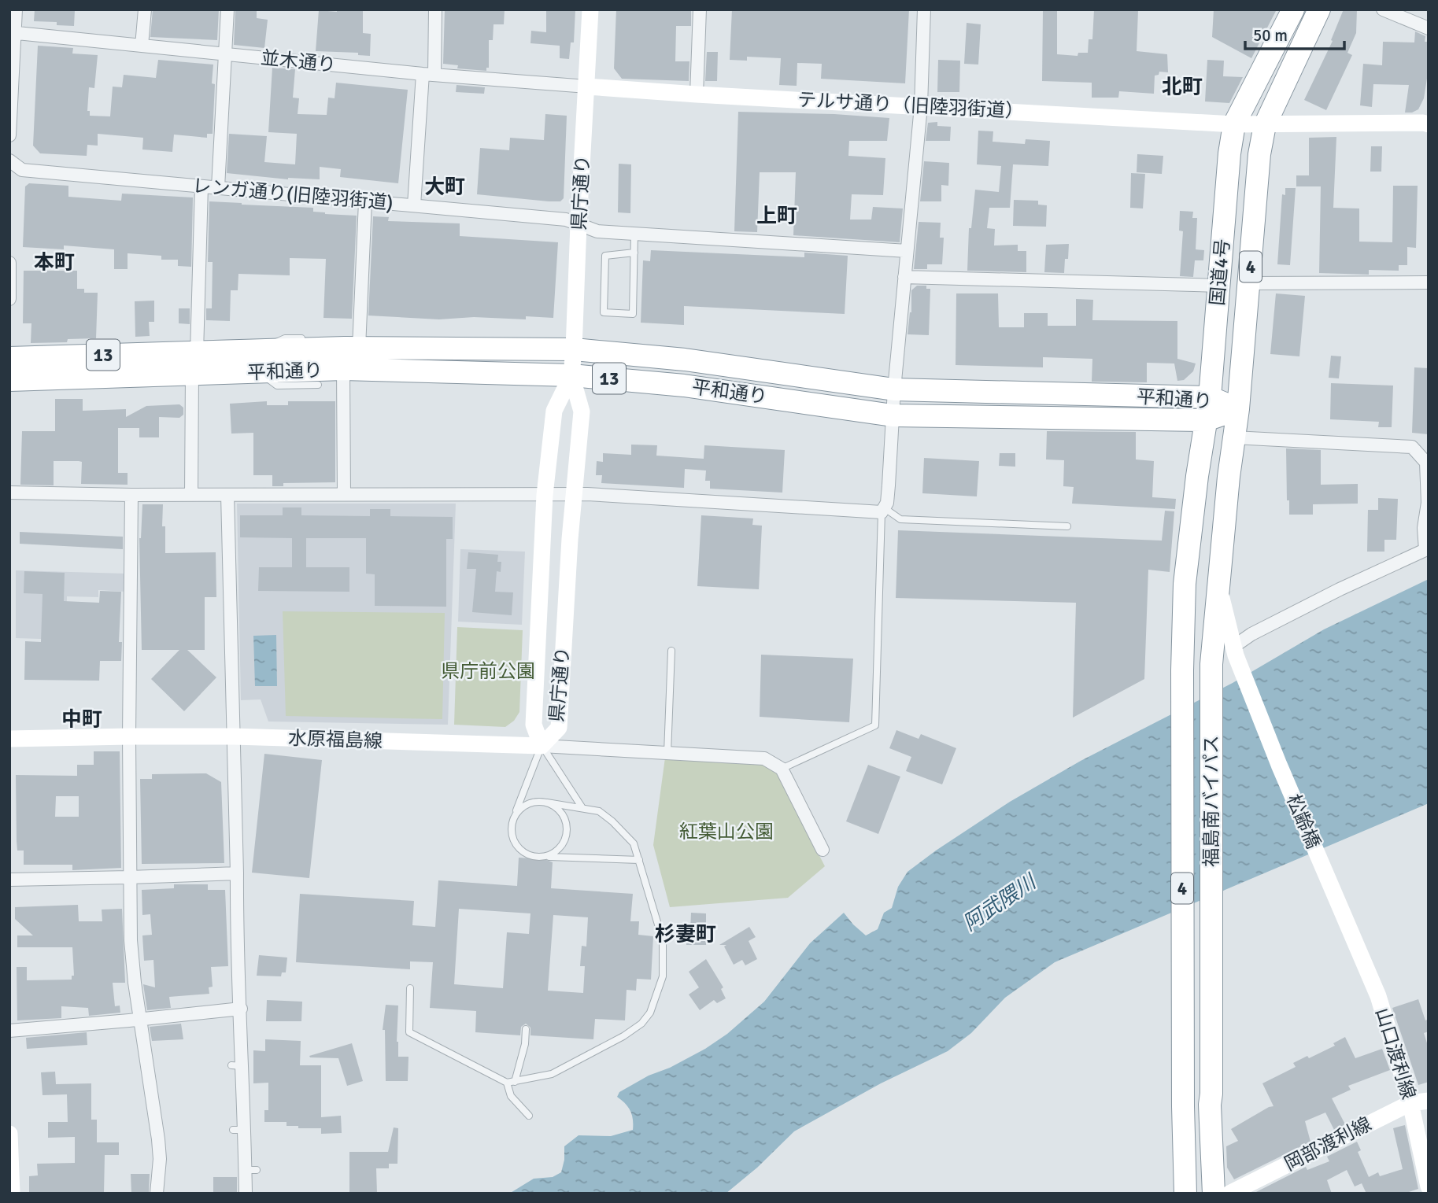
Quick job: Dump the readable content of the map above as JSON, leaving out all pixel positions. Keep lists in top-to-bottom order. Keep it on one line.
{"streets":{"highway":["4","国道4号","13","平和通り","福島南バイパス"],"main road":["テルサ通り（旧陸羽街道）","県庁通り","水原福島線","松齢橋","山口渡利線","岡部渡利線"],"street":["並木通り","レンガ通り(旧陸羽街道)"]},"crossings":[["並木通り","テルサ通り（旧陸羽街道）"],["並木通り","県庁通り"],["テルサ通り（旧陸羽街道）","県庁通り"],["テルサ通り（旧陸羽街道）","4"],["テルサ通り（旧陸羽街道）","国道4号"],["県庁通り","レンガ通り(旧陸羽街道)"],["県庁通り","平和通り"],["県庁通り","水原福島線"],["4","国道4号"],["国道4号","平和通り"],["国道4号","福島南バイパス"],["平和通り","福島南バイパス"],["松齢橋","山口渡利線"],["山口渡利線","岡部渡利線"]],"districts":["北町","大町","上町","本町","中町","杉妻町"],"water":["阿武隈川"],"parks":["県庁前公園","紅葉山公園"],"scale_bar":"50 m"}
